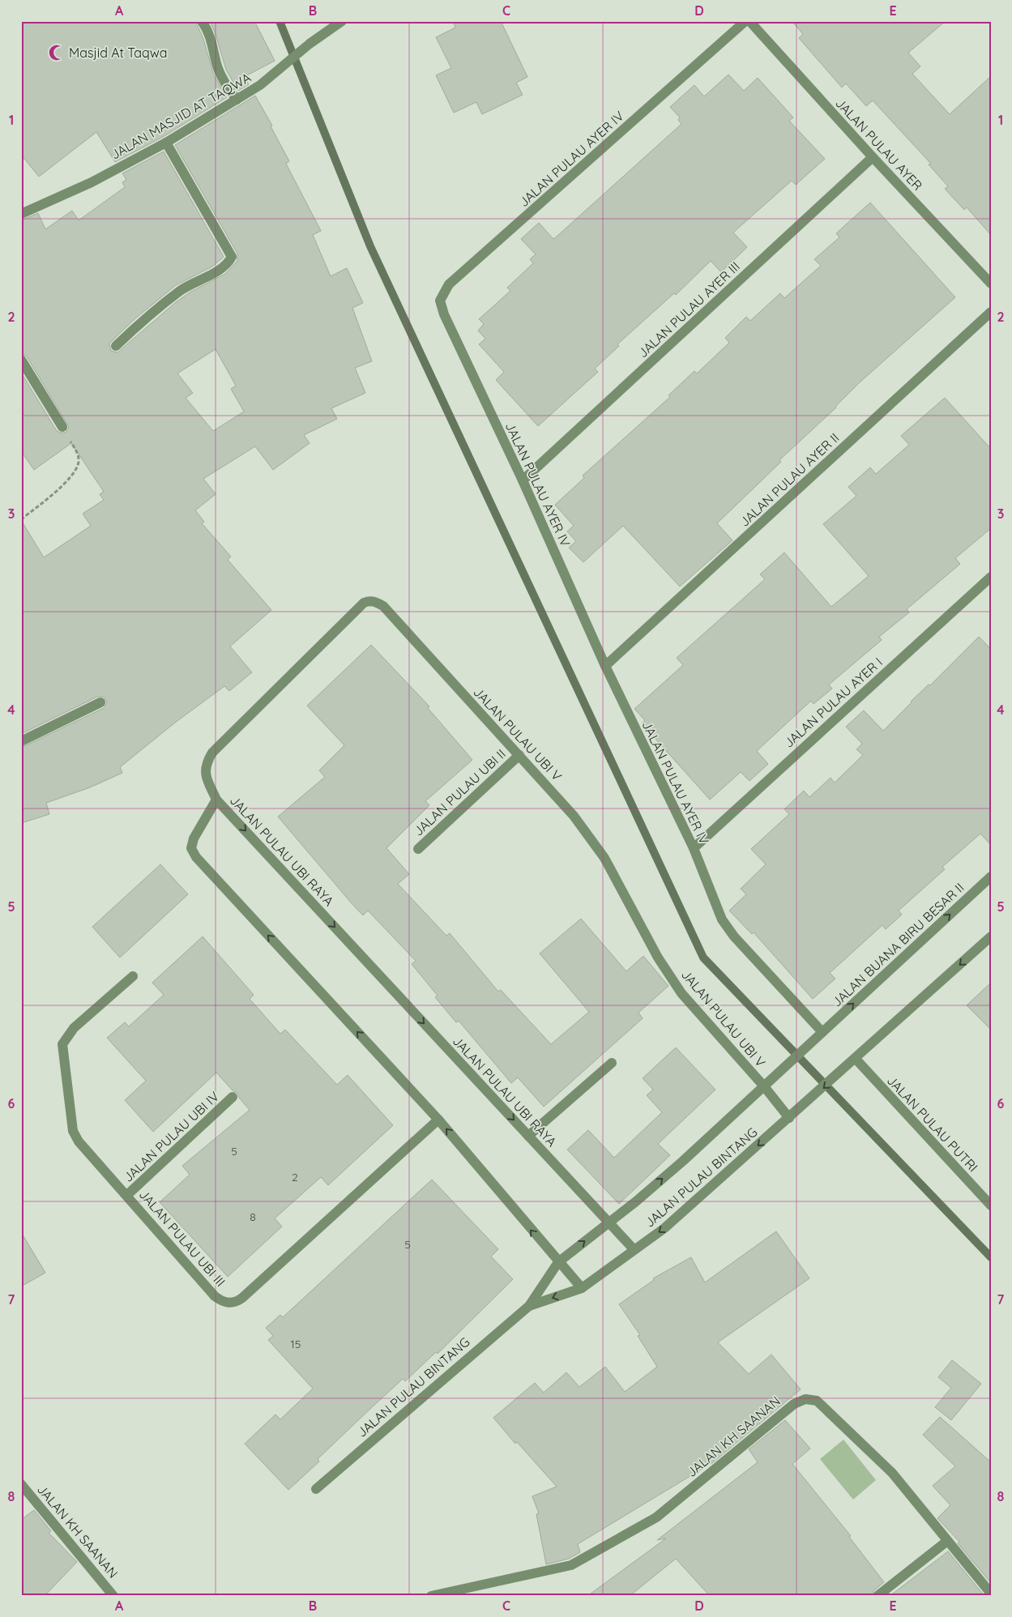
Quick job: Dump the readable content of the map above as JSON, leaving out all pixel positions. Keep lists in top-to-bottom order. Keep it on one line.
{"streets":{"street":["JALAN MASJID AT TAQWA","JALAN PULAU AYER","JALAN PULAU AYER IV","JALAN PULAU AYER III","JALAN PULAU AYER II","JALAN PULAU AYER I","JALAN PULAU UBI V","JALAN PULAU UBI II","JALAN PULAU UBI RAYA","JALAN BUANA BIRU BESAR II","JALAN PULAU PUTRI","JALAN PULAU UBI IV","JALAN PULAU BINTANG","JALAN PULAU UBI III","JALAN KH SAANAN"]},"crossings":[["JALAN PULAU AYER","JALAN PULAU AYER III"],["JALAN PULAU AYER IV","JALAN PULAU AYER III"],["JALAN PULAU AYER IV","JALAN PULAU AYER II"],["JALAN PULAU AYER IV","JALAN PULAU AYER I"],["JALAN PULAU AYER IV","JALAN BUANA BIRU BESAR II"],["JALAN PULAU AYER IV","JALAN PULAU BINTANG"],["JALAN PULAU UBI V","JALAN PULAU UBI II"],["JALAN PULAU UBI V","JALAN PULAU UBI RAYA"],["JALAN PULAU UBI V","JALAN PULAU BINTANG"],["JALAN PULAU UBI RAYA","JALAN PULAU BINTANG"],["JALAN PULAU UBI RAYA","JALAN PULAU UBI III"],["JALAN BUANA BIRU BESAR II","JALAN PULAU BINTANG"],["JALAN PULAU PUTRI","JALAN PULAU BINTANG"],["JALAN PULAU UBI IV","JALAN PULAU UBI III"]],"places":{"mosque":["Masjid At Taqwa"]},"house_numbers":["5","2","8","5","15"],"grid":{"columns":["A","B","C","D","E"],"rows":["1","2","3","4","5","6","7","8"]}}
